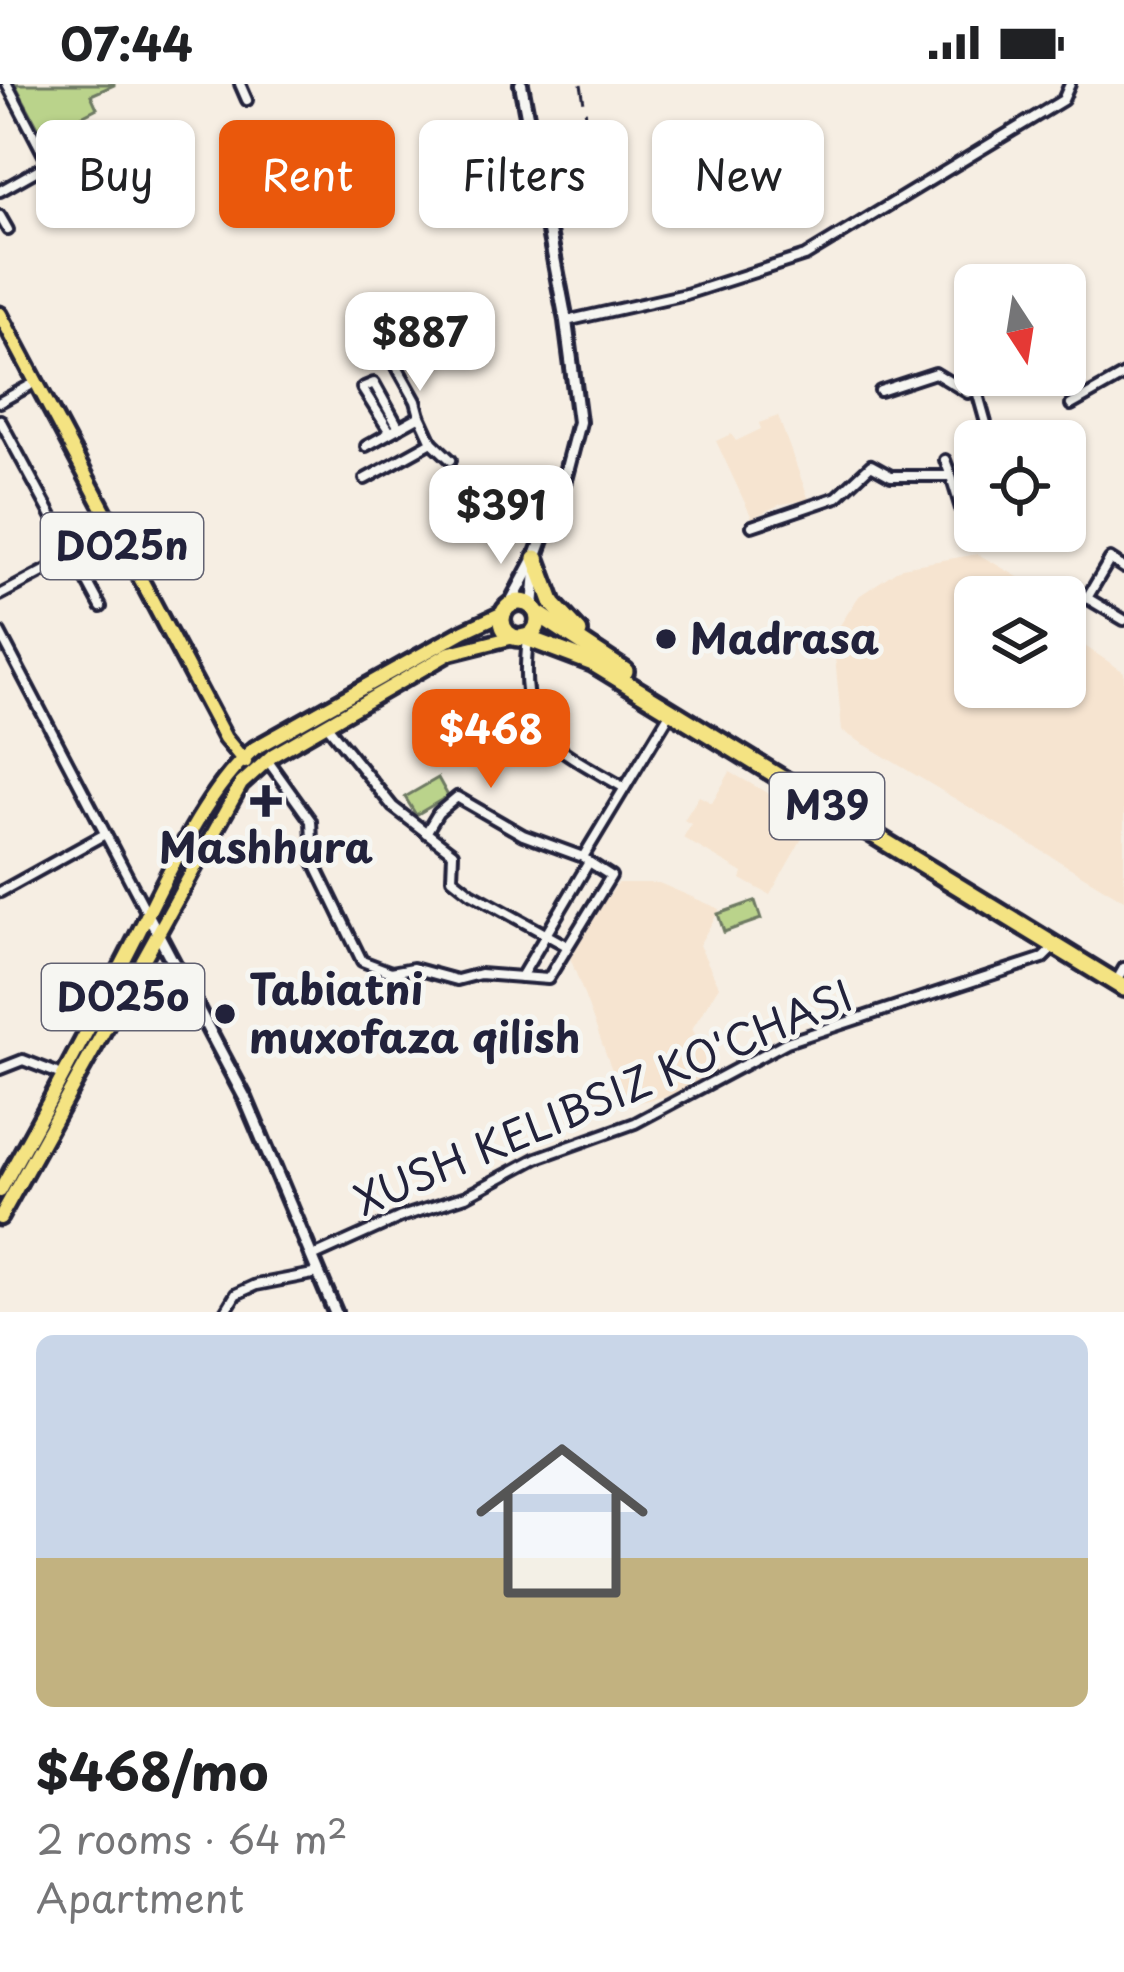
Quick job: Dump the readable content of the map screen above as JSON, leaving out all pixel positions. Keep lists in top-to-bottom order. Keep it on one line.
{"streets":{"highway":["M39"],"main road":["D025n","D025o"],"street":["XUSH KELIBSIZ KO'CHASI"]},"crossings":[["D025n","D025o"],["M39","XUSH KELIBSIZ KO'CHASI"]],"places":{"other":["Madrasa","Tabiatni muxofaza qilish"],"health":["Mashhura"]},"north":"bottom","page":{"status":"07:44","chip":["Buy","Rent","Filters","New"],"price":["$887","$391","$468"],"list":[{"name":"$468/mo","note":"2 rooms · 64 m² · Apartment"}]}}
